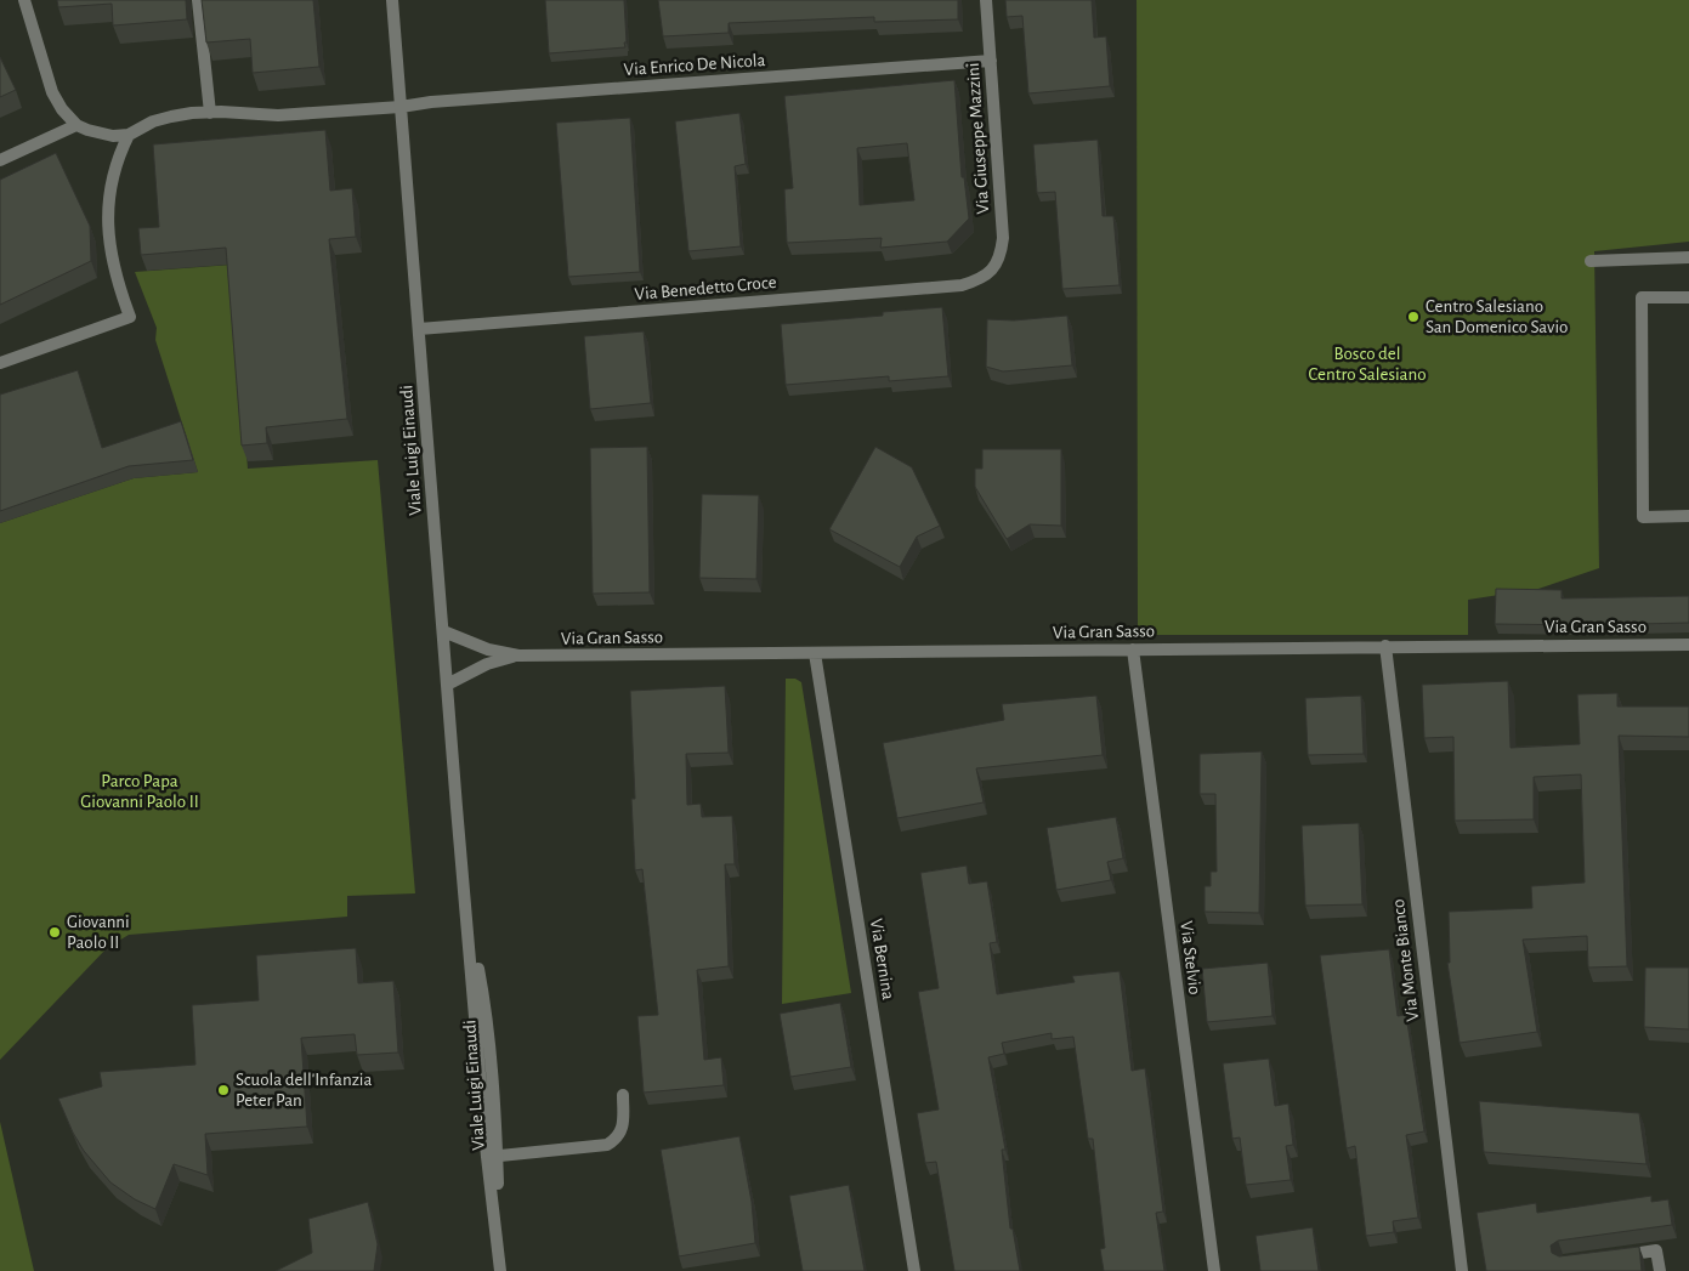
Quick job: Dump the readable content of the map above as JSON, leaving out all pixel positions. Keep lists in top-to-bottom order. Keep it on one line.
{"streets":{"street":["Via Enrico De Nicola","Via Giuseppe Mazzini","Via Benedetto Croce","Viale Luigi Einaudi","Via Gran Sasso","Via Stelvio","Via Bernina","Via Monte Bianco"]},"crossings":[["Via Enrico De Nicola","Via Giuseppe Mazzini"],["Via Enrico De Nicola","Viale Luigi Einaudi"],["Via Giuseppe Mazzini","Via Benedetto Croce"],["Via Benedetto Croce","Viale Luigi Einaudi"],["Viale Luigi Einaudi","Via Gran Sasso"],["Via Gran Sasso","Via Stelvio"],["Via Gran Sasso","Via Bernina"],["Via Gran Sasso","Via Monte Bianco"]],"parks":["Bosco del Centro Salesiano","Parco Papa Giovanni Paolo II"],"places":["Centro Salesiano San Domenico Savio","Giovanni Paolo II","Scuola dell'Infanzia Peter Pan"]}
